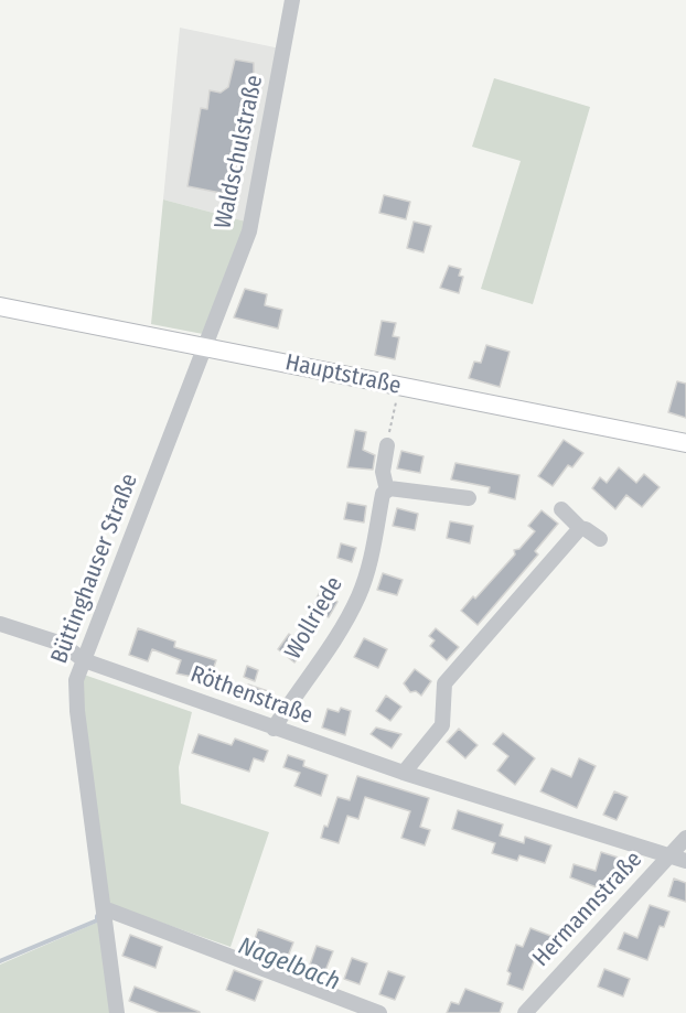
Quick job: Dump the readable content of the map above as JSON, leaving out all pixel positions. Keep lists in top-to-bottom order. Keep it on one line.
{"streets":{"main road":["Hauptstraße"],"street":["Waldschulstraße","Büttinghauser Straße","Wollriede","Röthenstraße","Hermannstraße"]},"crossings":[["Waldschulstraße","Hauptstraße"],["Waldschulstraße","Büttinghauser Straße"],["Hauptstraße","Büttinghauser Straße"],["Büttinghauser Straße","Röthenstraße"],["Wollriede","Röthenstraße"],["Röthenstraße","Hermannstraße"]],"water":["Nagelbach"]}
